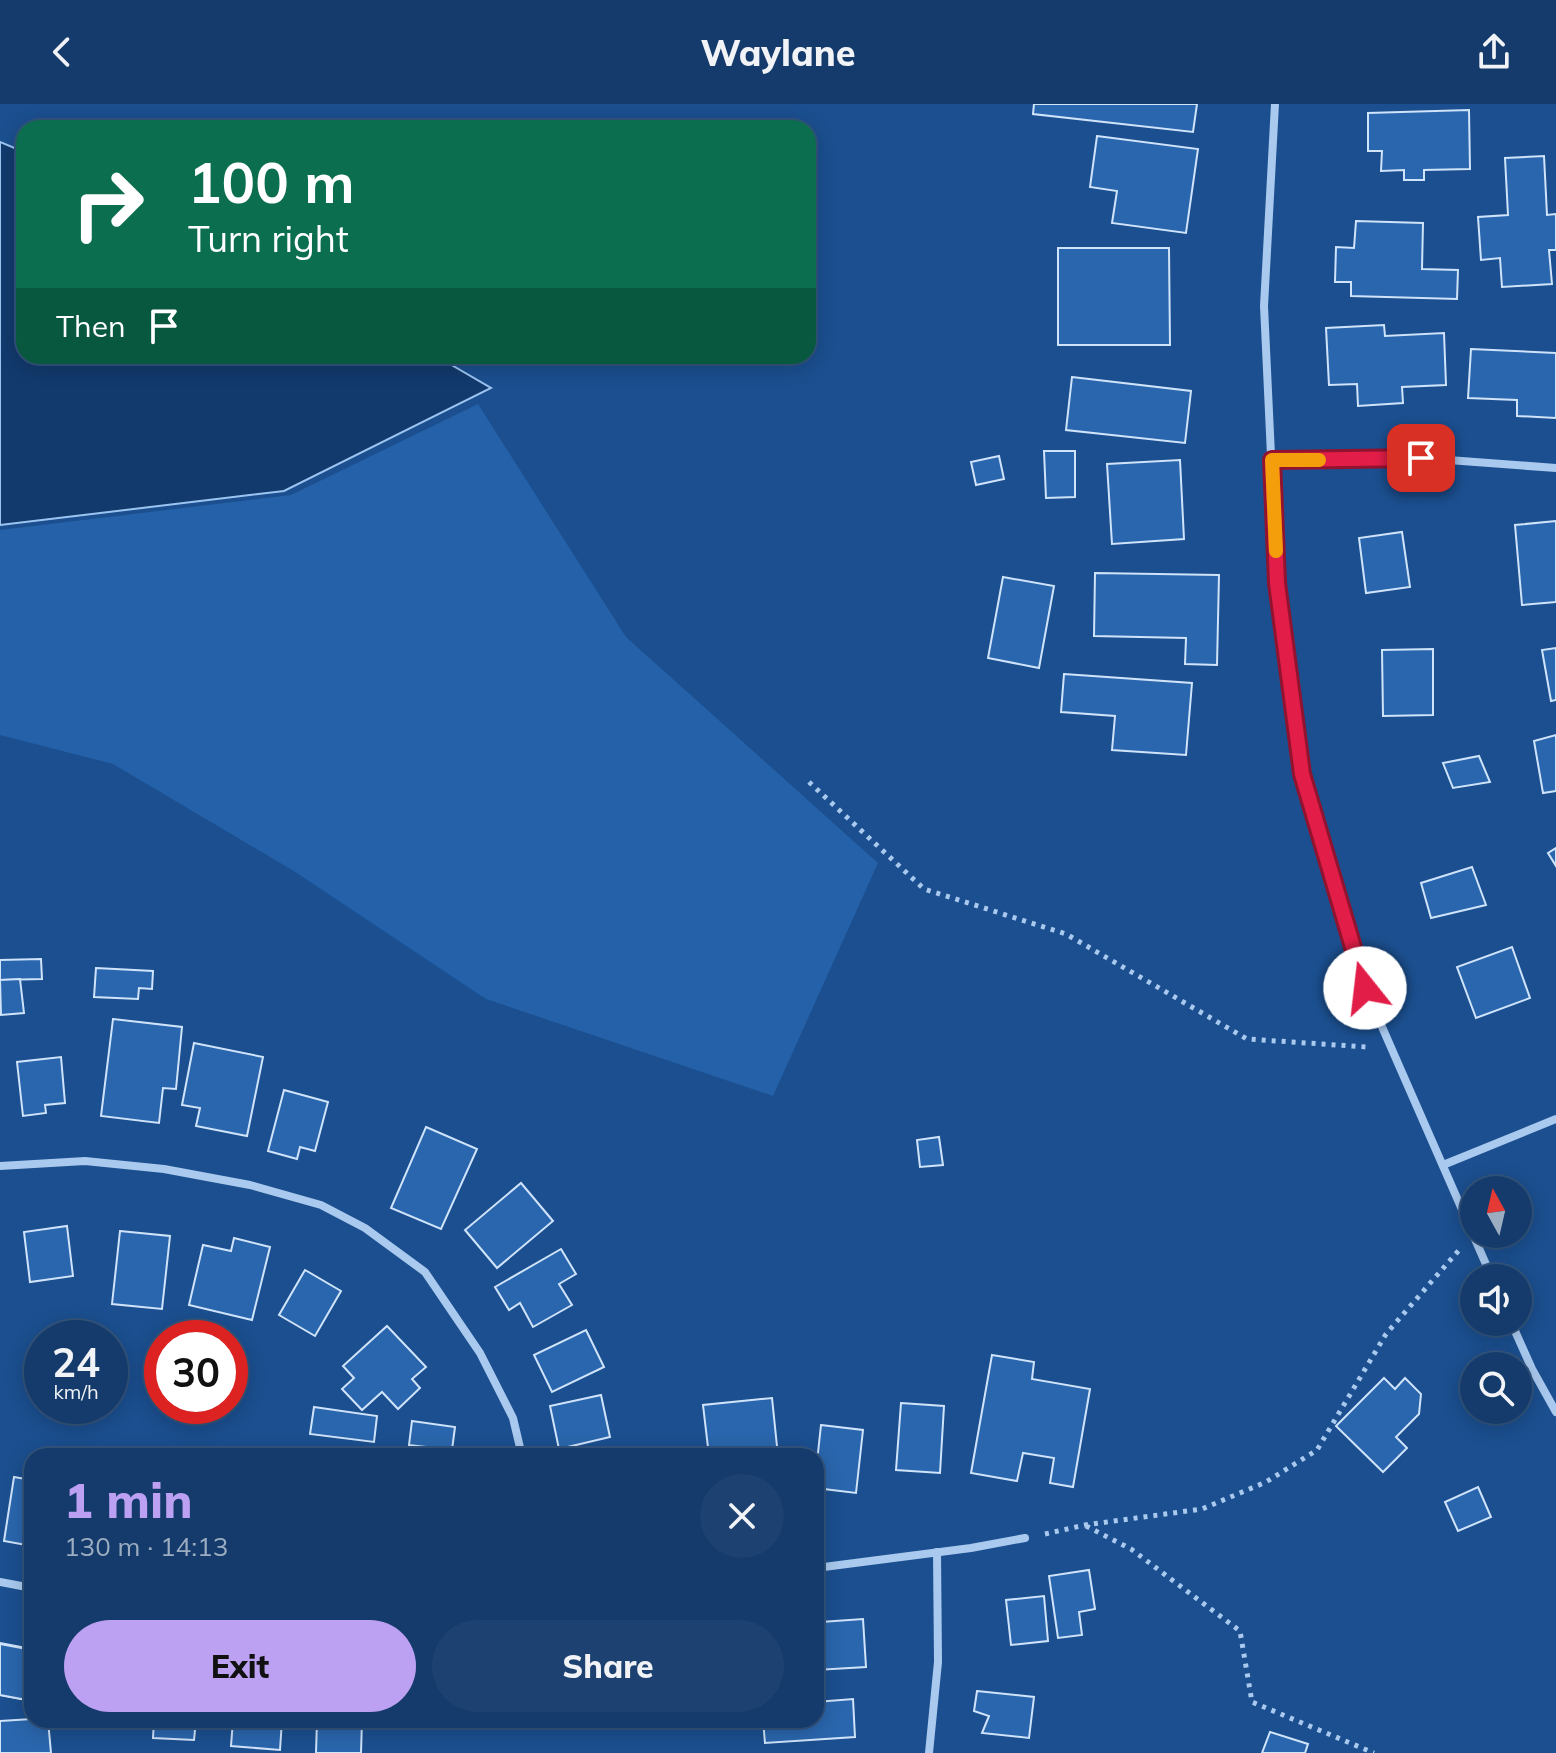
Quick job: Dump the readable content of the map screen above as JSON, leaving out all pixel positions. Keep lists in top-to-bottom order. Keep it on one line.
{"north":"top","page":{"header":"Waylane","turn":["100 m","Turn right"],"then":"Then","speed":"24 km/h","limit":"30","heading":["1 min","130 m · 14:13"],"buttons":["Exit","Share"]}}
